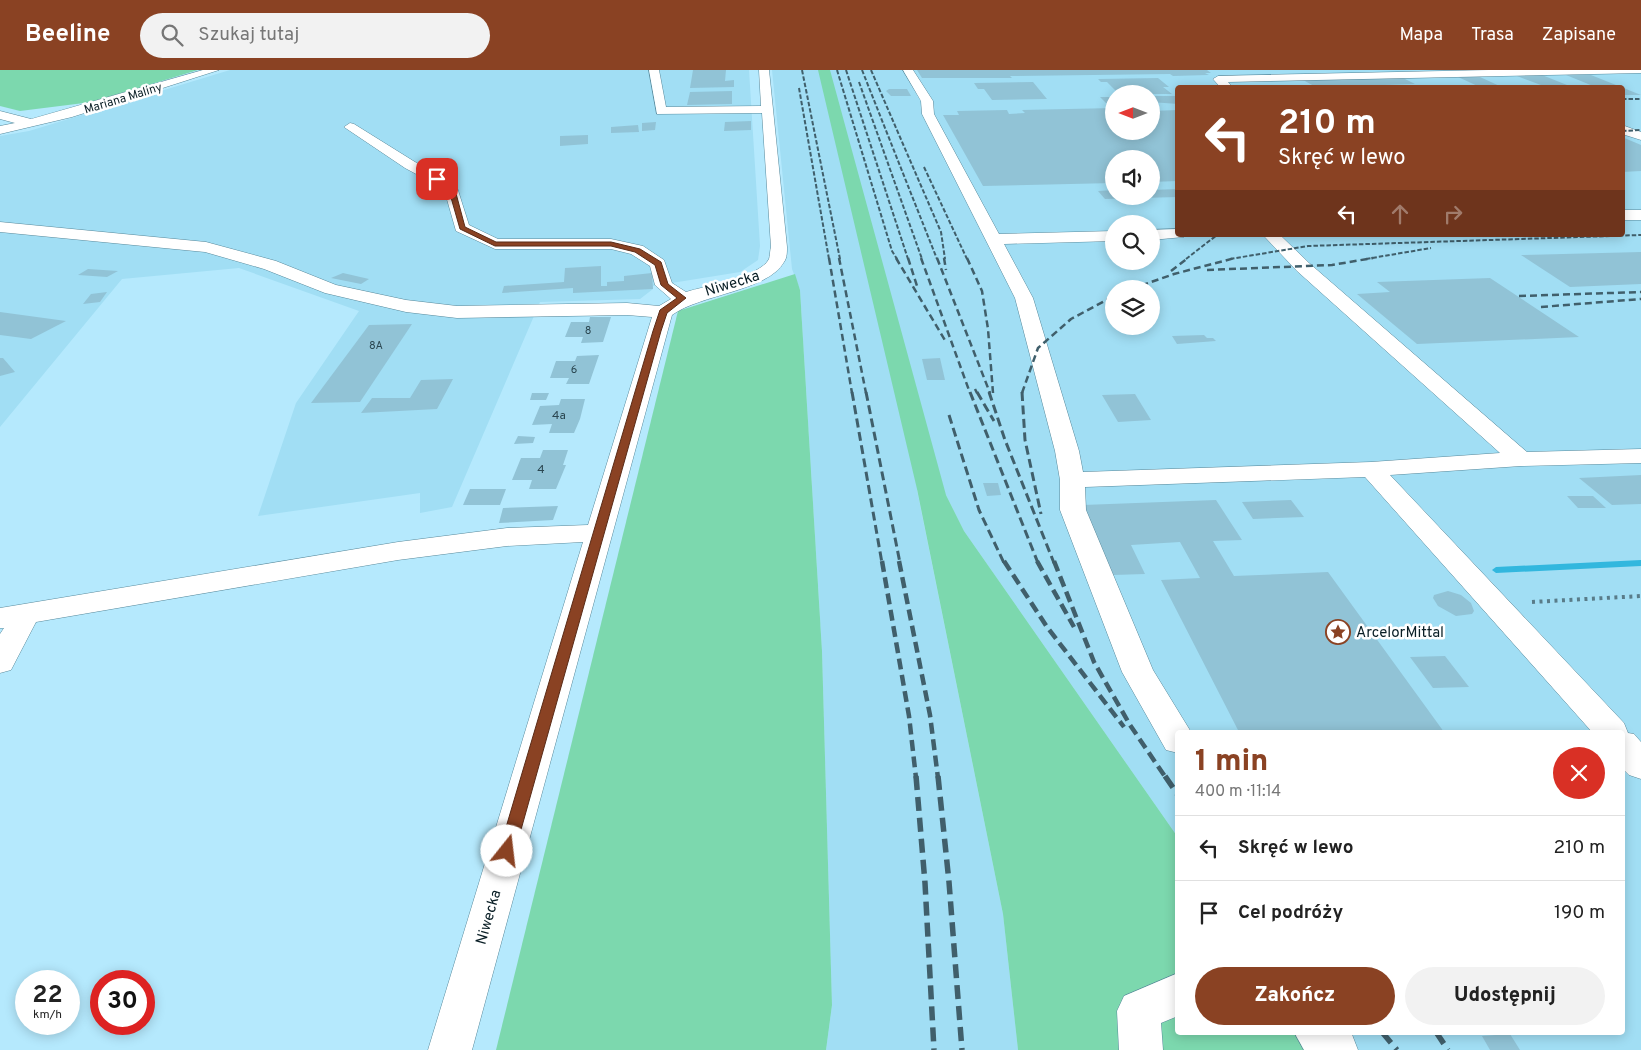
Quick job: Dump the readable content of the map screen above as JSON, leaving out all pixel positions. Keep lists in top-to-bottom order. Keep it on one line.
{"streets":{"street":["Mariana Maliny","Niwecka"]},"places":{"place":["ArcelorMittal"]},"house_numbers":["8","8A","6","4a","4"],"north":"left","page":{"header":"Beeline","search":"Szukaj tutaj","nav":["Mapa","Trasa","Zapisane"],"turn":["210 m","Skręć w lewo"],"heading":["1 min","400 m · 11:14"],"list":[{"name":"Skręć w lewo","value":"210 m"},{"name":"Cel podróży","value":"190 m"}],"buttons":["Zakończ","Udostępnij"],"speed":"22 km/h","limit":"30"}}
